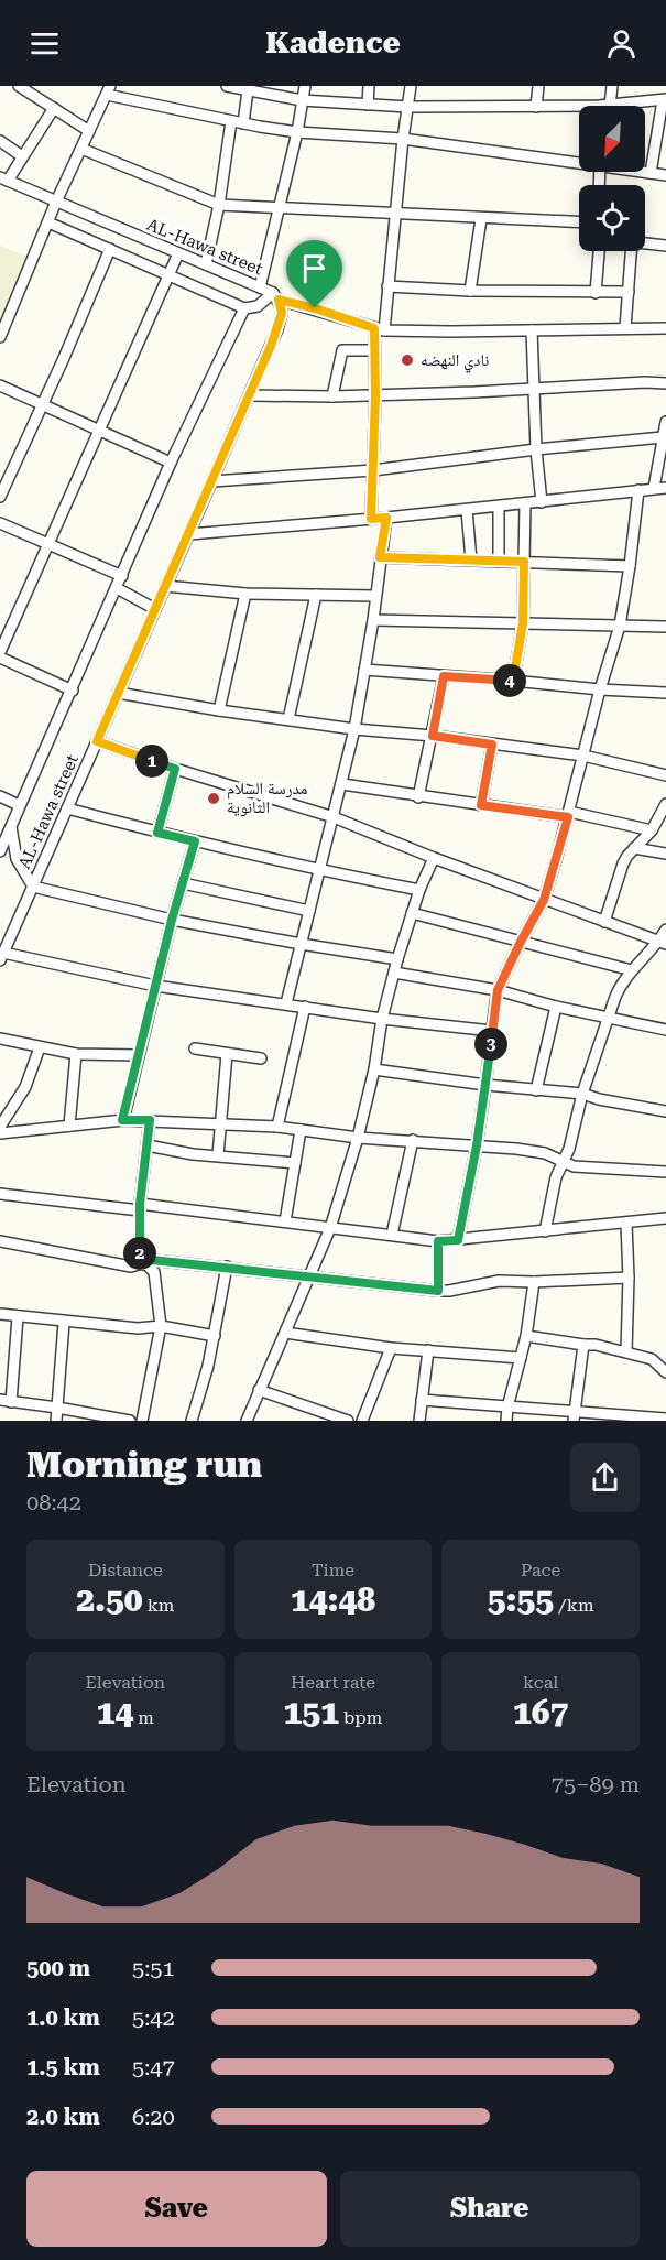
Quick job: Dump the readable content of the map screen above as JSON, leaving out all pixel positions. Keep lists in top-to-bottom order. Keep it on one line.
{"streets":{"street":["AL-Hawa street"]},"places":["نادي النهضه","مدرسة السلام الثانوية"],"north":"bottom left","page":{"header":"Kadence","pins":["4","1","3","2"],"heading":["Morning run","08:42"],"stats":[["Distance","2.50 km"],["Time","14:48"],["Pace","5:55 /km"],["Elevation","14 m"],["Heart rate","151 bpm"],["kcal","167"]],"chart":["Elevation","75–89 m"],"list":[{"name":"500 m","note":"5:51"},{"name":"1.0 km","note":"5:42"},{"name":"1.5 km","note":"5:47"},{"name":"2.0 km","note":"6:20"}],"buttons":["Save","Share"]}}
